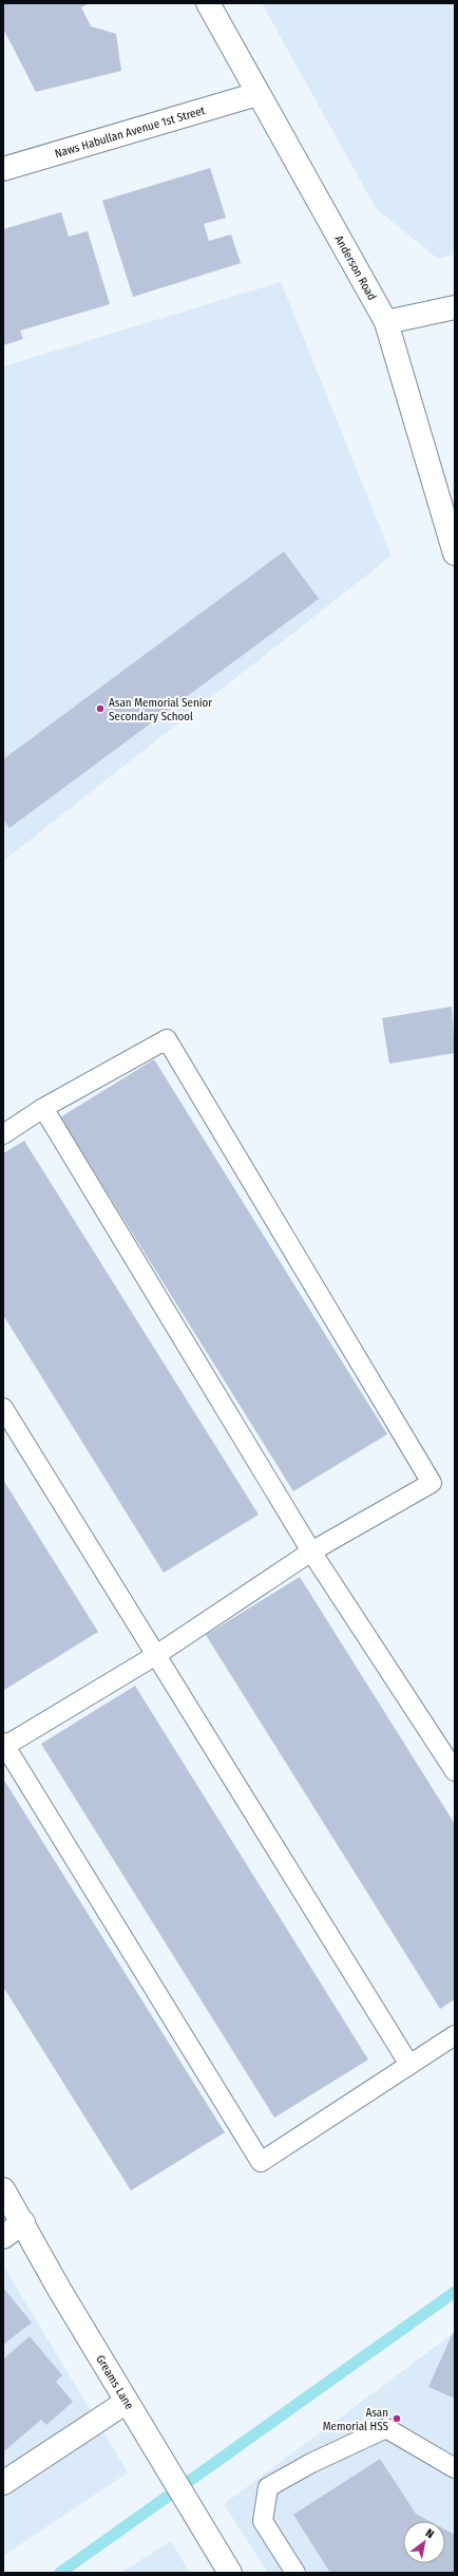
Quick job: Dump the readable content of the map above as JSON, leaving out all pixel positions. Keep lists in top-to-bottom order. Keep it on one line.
{"streets":{"street":["Naws Habullan Avenue 1st Street","Anderson Road","Greams Lane"]},"crossings":[["Naws Habullan Avenue 1st Street","Anderson Road"]],"places":["Asan Memorial Senior Secondary School","Asan Memorial HSS"],"north":"top right"}
